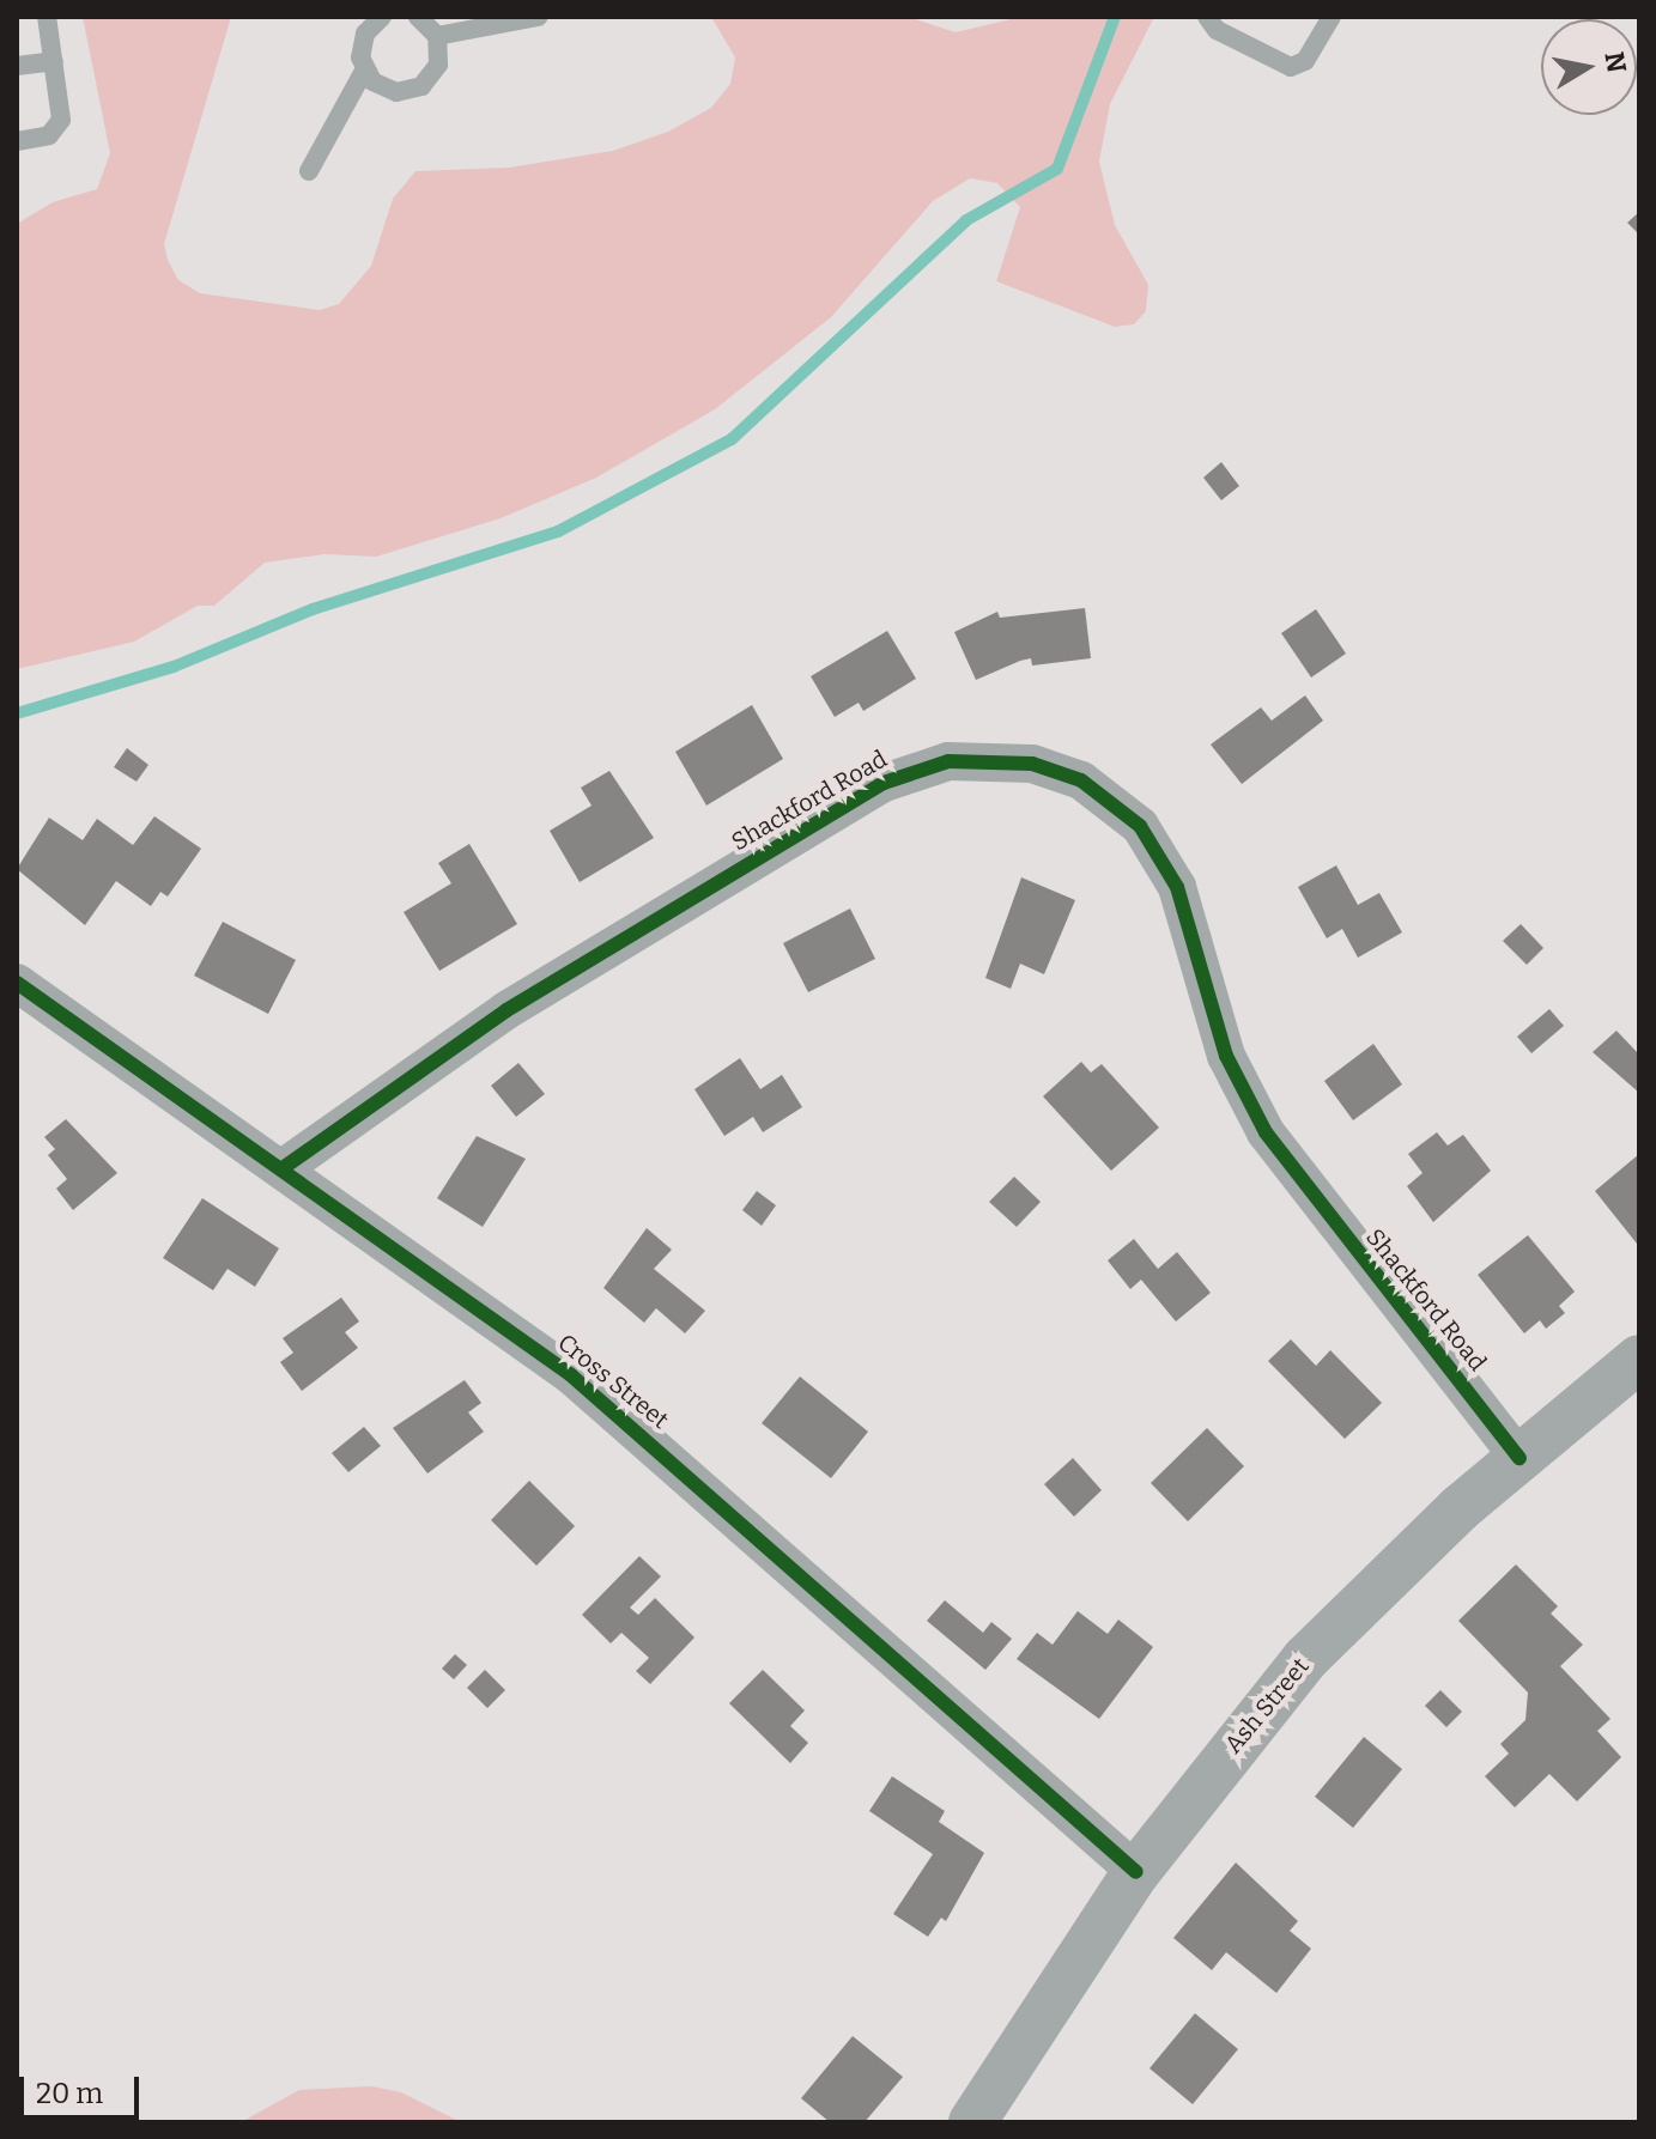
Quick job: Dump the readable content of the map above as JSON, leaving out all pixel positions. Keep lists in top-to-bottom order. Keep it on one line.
{"streets":{"street":["Shackford Road","Cross Street","Ash Street"]},"crossings":[["Shackford Road","Cross Street"],["Shackford Road","Ash Street"],["Cross Street","Ash Street"]],"scale_bar":"20 m","north":"right"}
